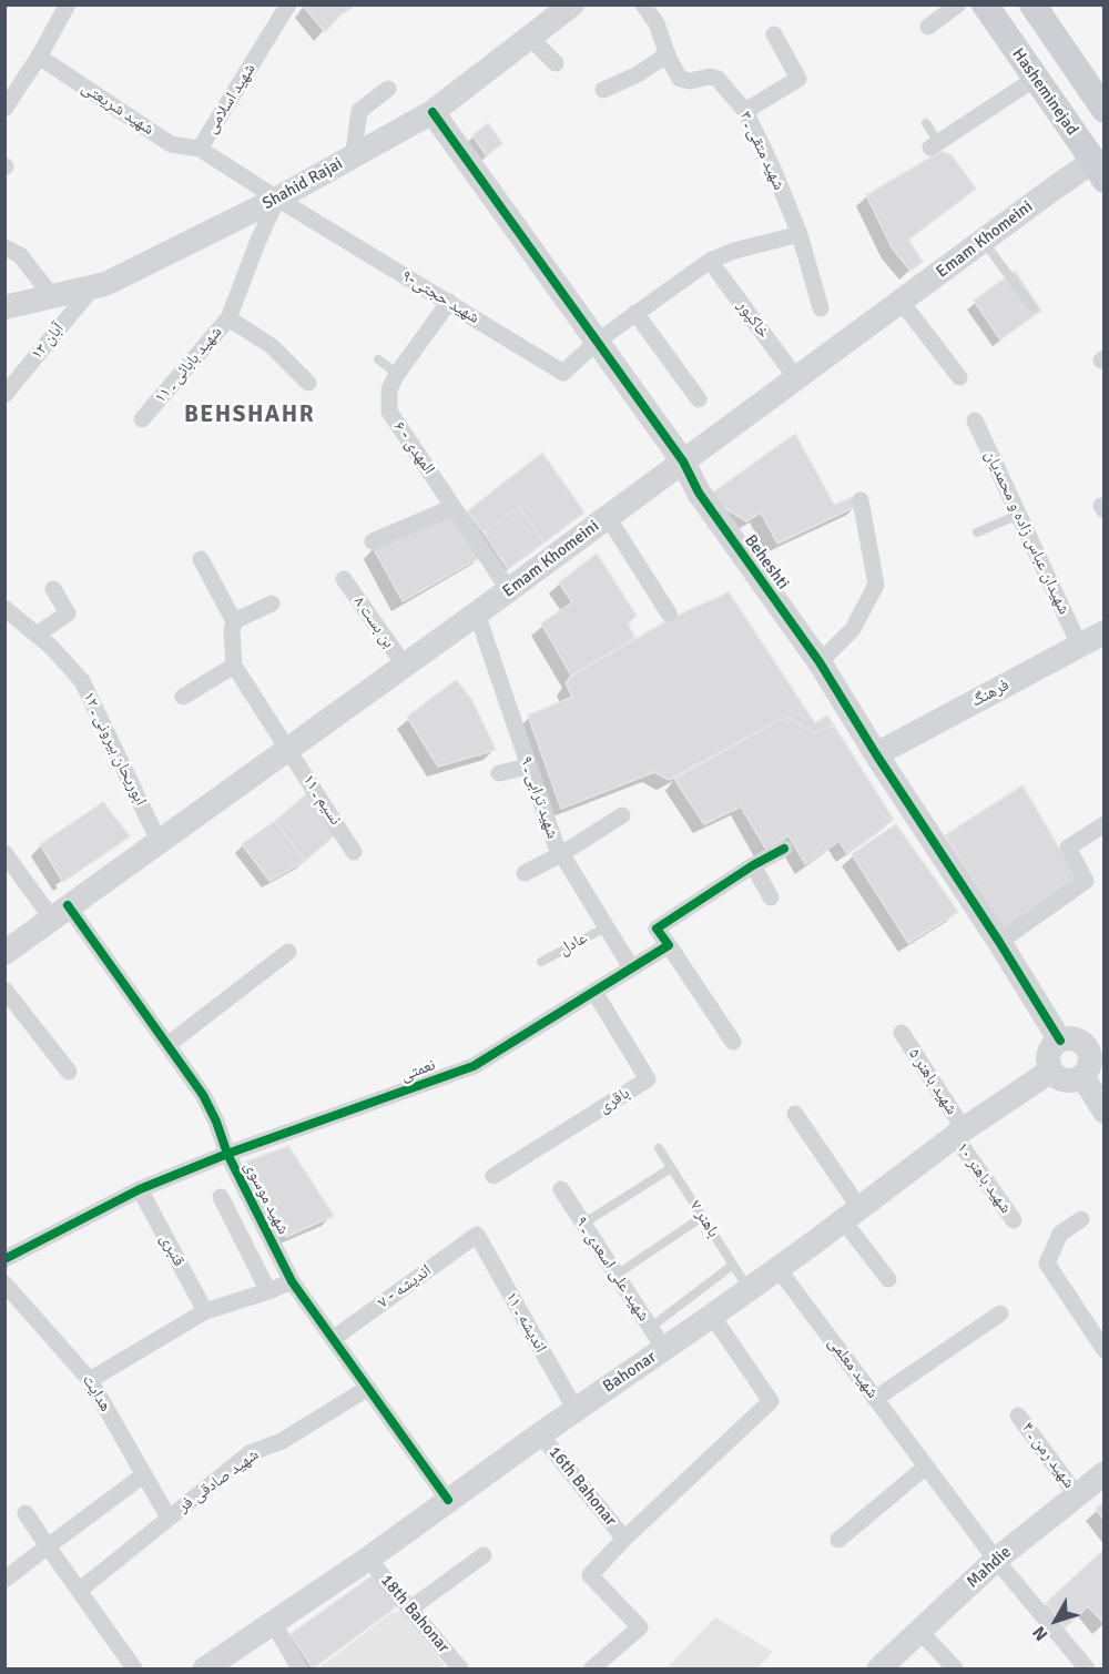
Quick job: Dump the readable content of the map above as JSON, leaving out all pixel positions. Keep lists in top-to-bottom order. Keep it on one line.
{"streets":{"main road":["Hasheminejad","Shahid Rajai","Emam Khomeini","Beheshti","فرهنگ","Bahonar","Mahdie"],"street":["شهید اسلامی","شهید شریعتی","شهید متقی ـ ۳","شهید حجتی-۹","خاکپور","۱۳ آبان","شهید بابائی ـ ۱۱","المهدی - ۶","شهیدان عباس زاده و محمدیان","بن بست ۸","ابوریحان بیرونی ـ ۱۲","شهید ترابی ـ ۹","نسیم ـ ۱۱","نعمتی","شهید باهنر ۵","باقری","شهید باهنر ۱۰","شهید موسوی","قنبری","شهید علی اسعدی ـ ۹","اندیشه - ۷","اندیشه ـ ۱۱","شهید معلمی","هدایت","شهید رمن ـ ۴","شهید صادقی فر","16th Bahonar","18th Bahonar"],"lane":["عادل","باهنر ۷"]},"crossings":[["Hasheminejad","Emam Khomeini"],["شهید اسلامی","شهید شریعتی"],["شهید اسلامی","Shahid Rajai"],["شهید اسلامی","شهید حجتی-۹"],["شهید اسلامی","شهید بابائی ـ ۱۱"],["Shahid Rajai","شهید حجتی-۹"],["Shahid Rajai","۱۳ آبان"],["Shahid Rajai","شهید بابائی ـ ۱۱"],["Shahid Rajai","Beheshti"],["Emam Khomeini","خاکپور"],["Emam Khomeini","المهدی - ۶"],["Emam Khomeini","Beheshti"],["Emam Khomeini","بن بست ۸"],["Emam Khomeini","ابوریحان بیرونی ـ ۱۲"],["Emam Khomeini","شهید ترابی ـ ۹"],["Emam Khomeini","نسیم ـ ۱۱"],["Emam Khomeini","شهید موسوی"],["شهید حجتی-۹","شهید بابائی ـ ۱۱"],["شهید حجتی-۹","المهدی - ۶"],["شهید حجتی-۹","Beheshti"],["شهیدان عباس زاده و محمدیان","فرهنگ"],["Beheshti","فرهنگ"],["Beheshti","Bahonar"],["شهید ترابی ـ ۹","عادل"],["شهید ترابی ـ ۹","نعمتی"],["نعمتی","باقری"],["نعمتی","شهید موسوی"],["نعمتی","قنبری"],["شهید باهنر ۵","شهید باهنر ۱۰"],["شهید باهنر ۵","Bahonar"],["شهید باهنر ۱۰","Bahonar"],["شهید موسوی","اندیشه - ۷"],["شهید موسوی","Bahonar"],["شهید موسوی","شهید صادقی فر"],["باهنر ۷","Bahonar"],["شهید علی اسعدی ـ ۹","Bahonar"],["اندیشه - ۷","اندیشه ـ ۱۱"],["اندیشه ـ ۱۱","Bahonar"],["شهید معلمی","Bahonar"],["شهید معلمی","Mahdie"],["Bahonar","16th Bahonar"],["Bahonar","18th Bahonar"],["هدایت","شهید صادقی فر"],["شهید رمن ـ ۴","Mahdie"]],"districts":["BEHSHAHR"],"north":"bottom left"}
